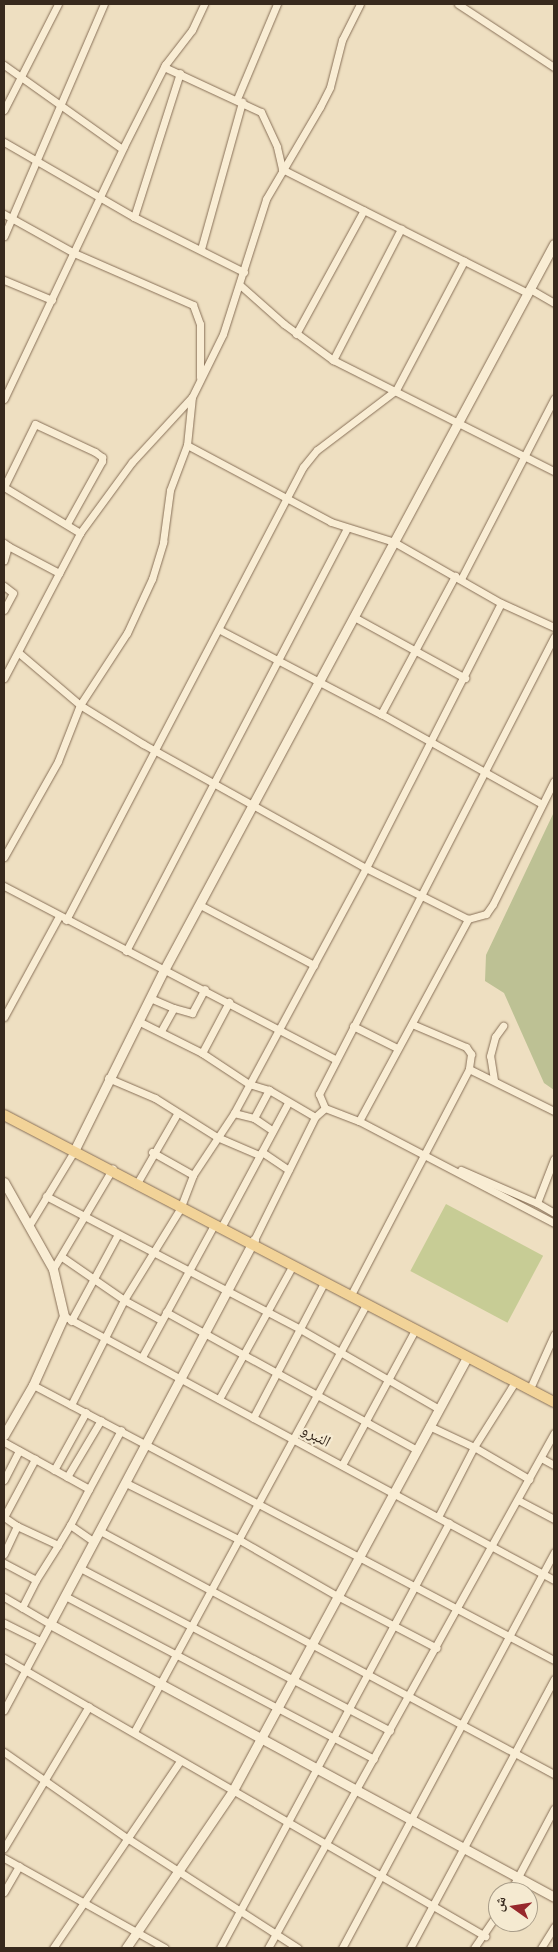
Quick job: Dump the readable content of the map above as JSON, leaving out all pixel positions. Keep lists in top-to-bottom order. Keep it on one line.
{"streets":{"street":["النبرو"]},"north":"left"}
